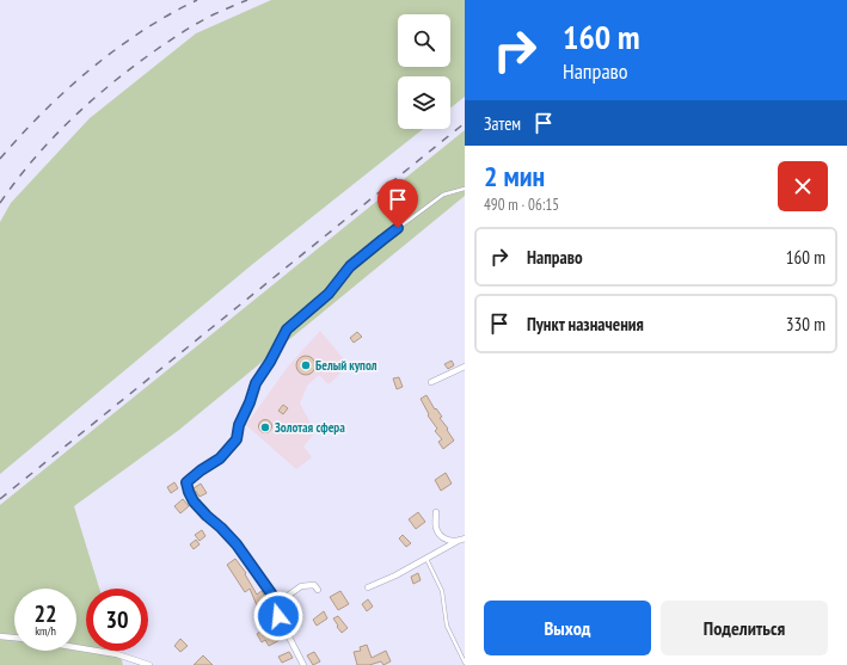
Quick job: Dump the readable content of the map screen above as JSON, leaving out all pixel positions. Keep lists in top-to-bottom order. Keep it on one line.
{"places":["Белый купол","Золотая сфера"],"page":{"turn":["160 m","Направо"],"then":"Затем","heading":["2 мин","490 m · 06:15"],"list":[{"name":"Направо","value":"160 m"},{"name":"Пункт назначения","value":"330 m"}],"speed":"22 km/h","limit":"30","buttons":["Выход","Поделиться"]}}
